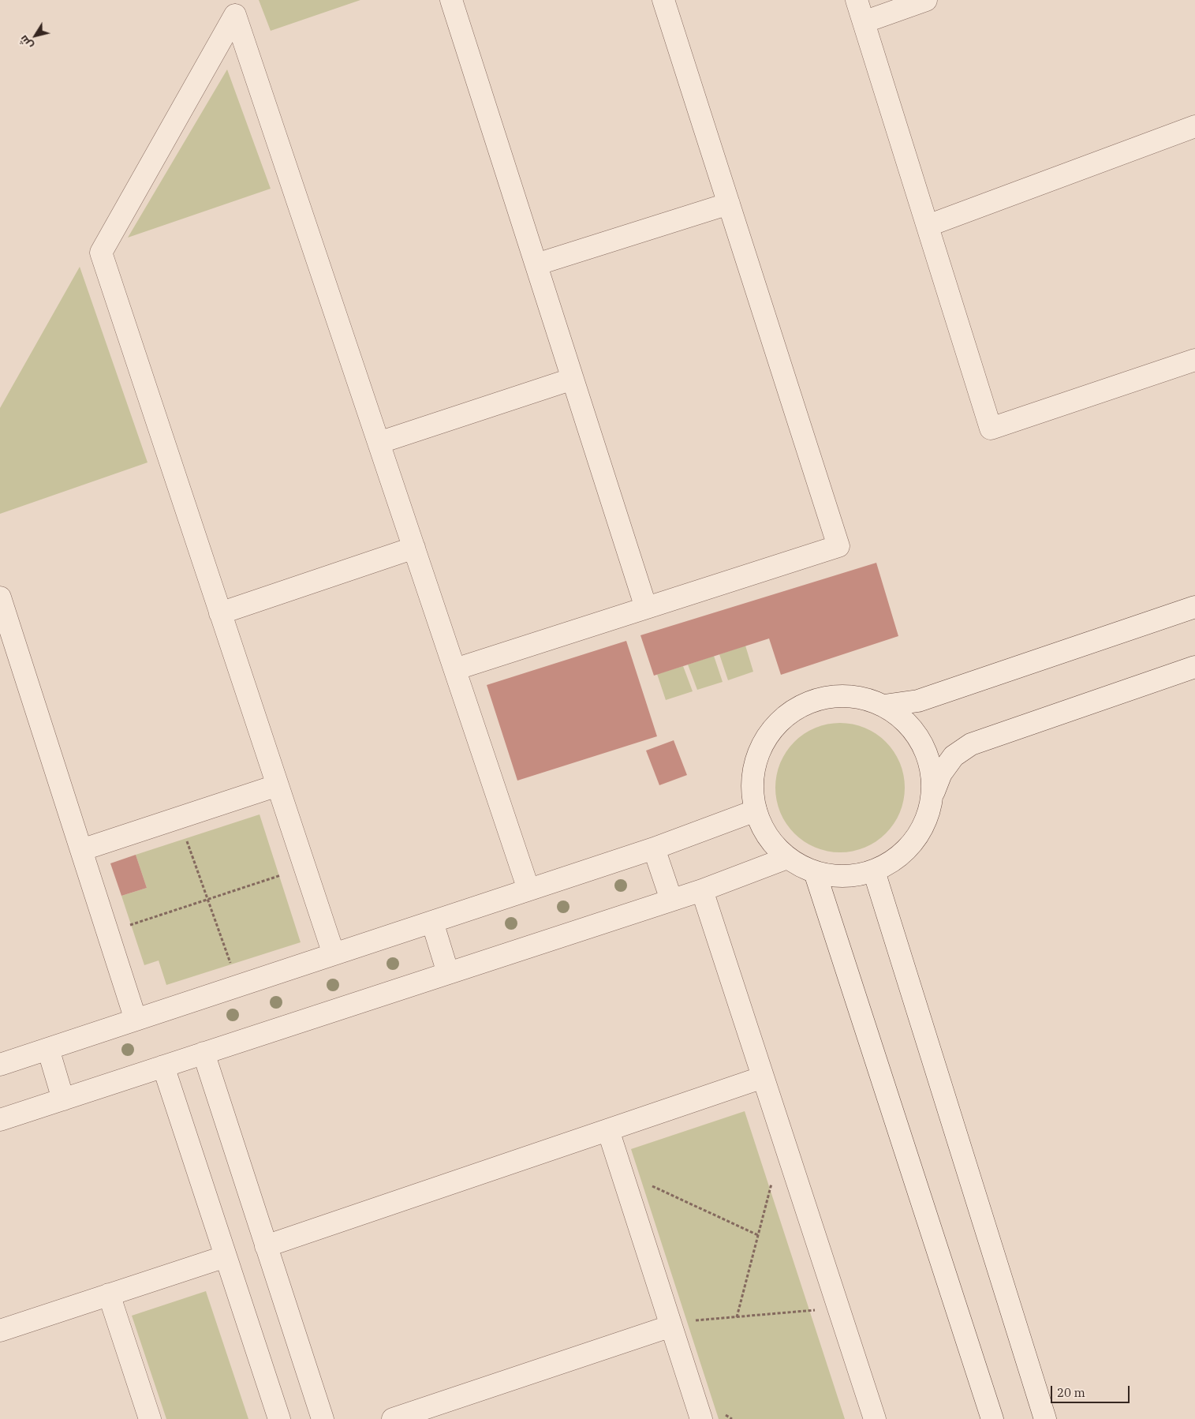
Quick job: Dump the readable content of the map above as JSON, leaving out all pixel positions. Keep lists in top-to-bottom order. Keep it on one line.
{"scale_bar":"20 m","north":"bottom left"}
